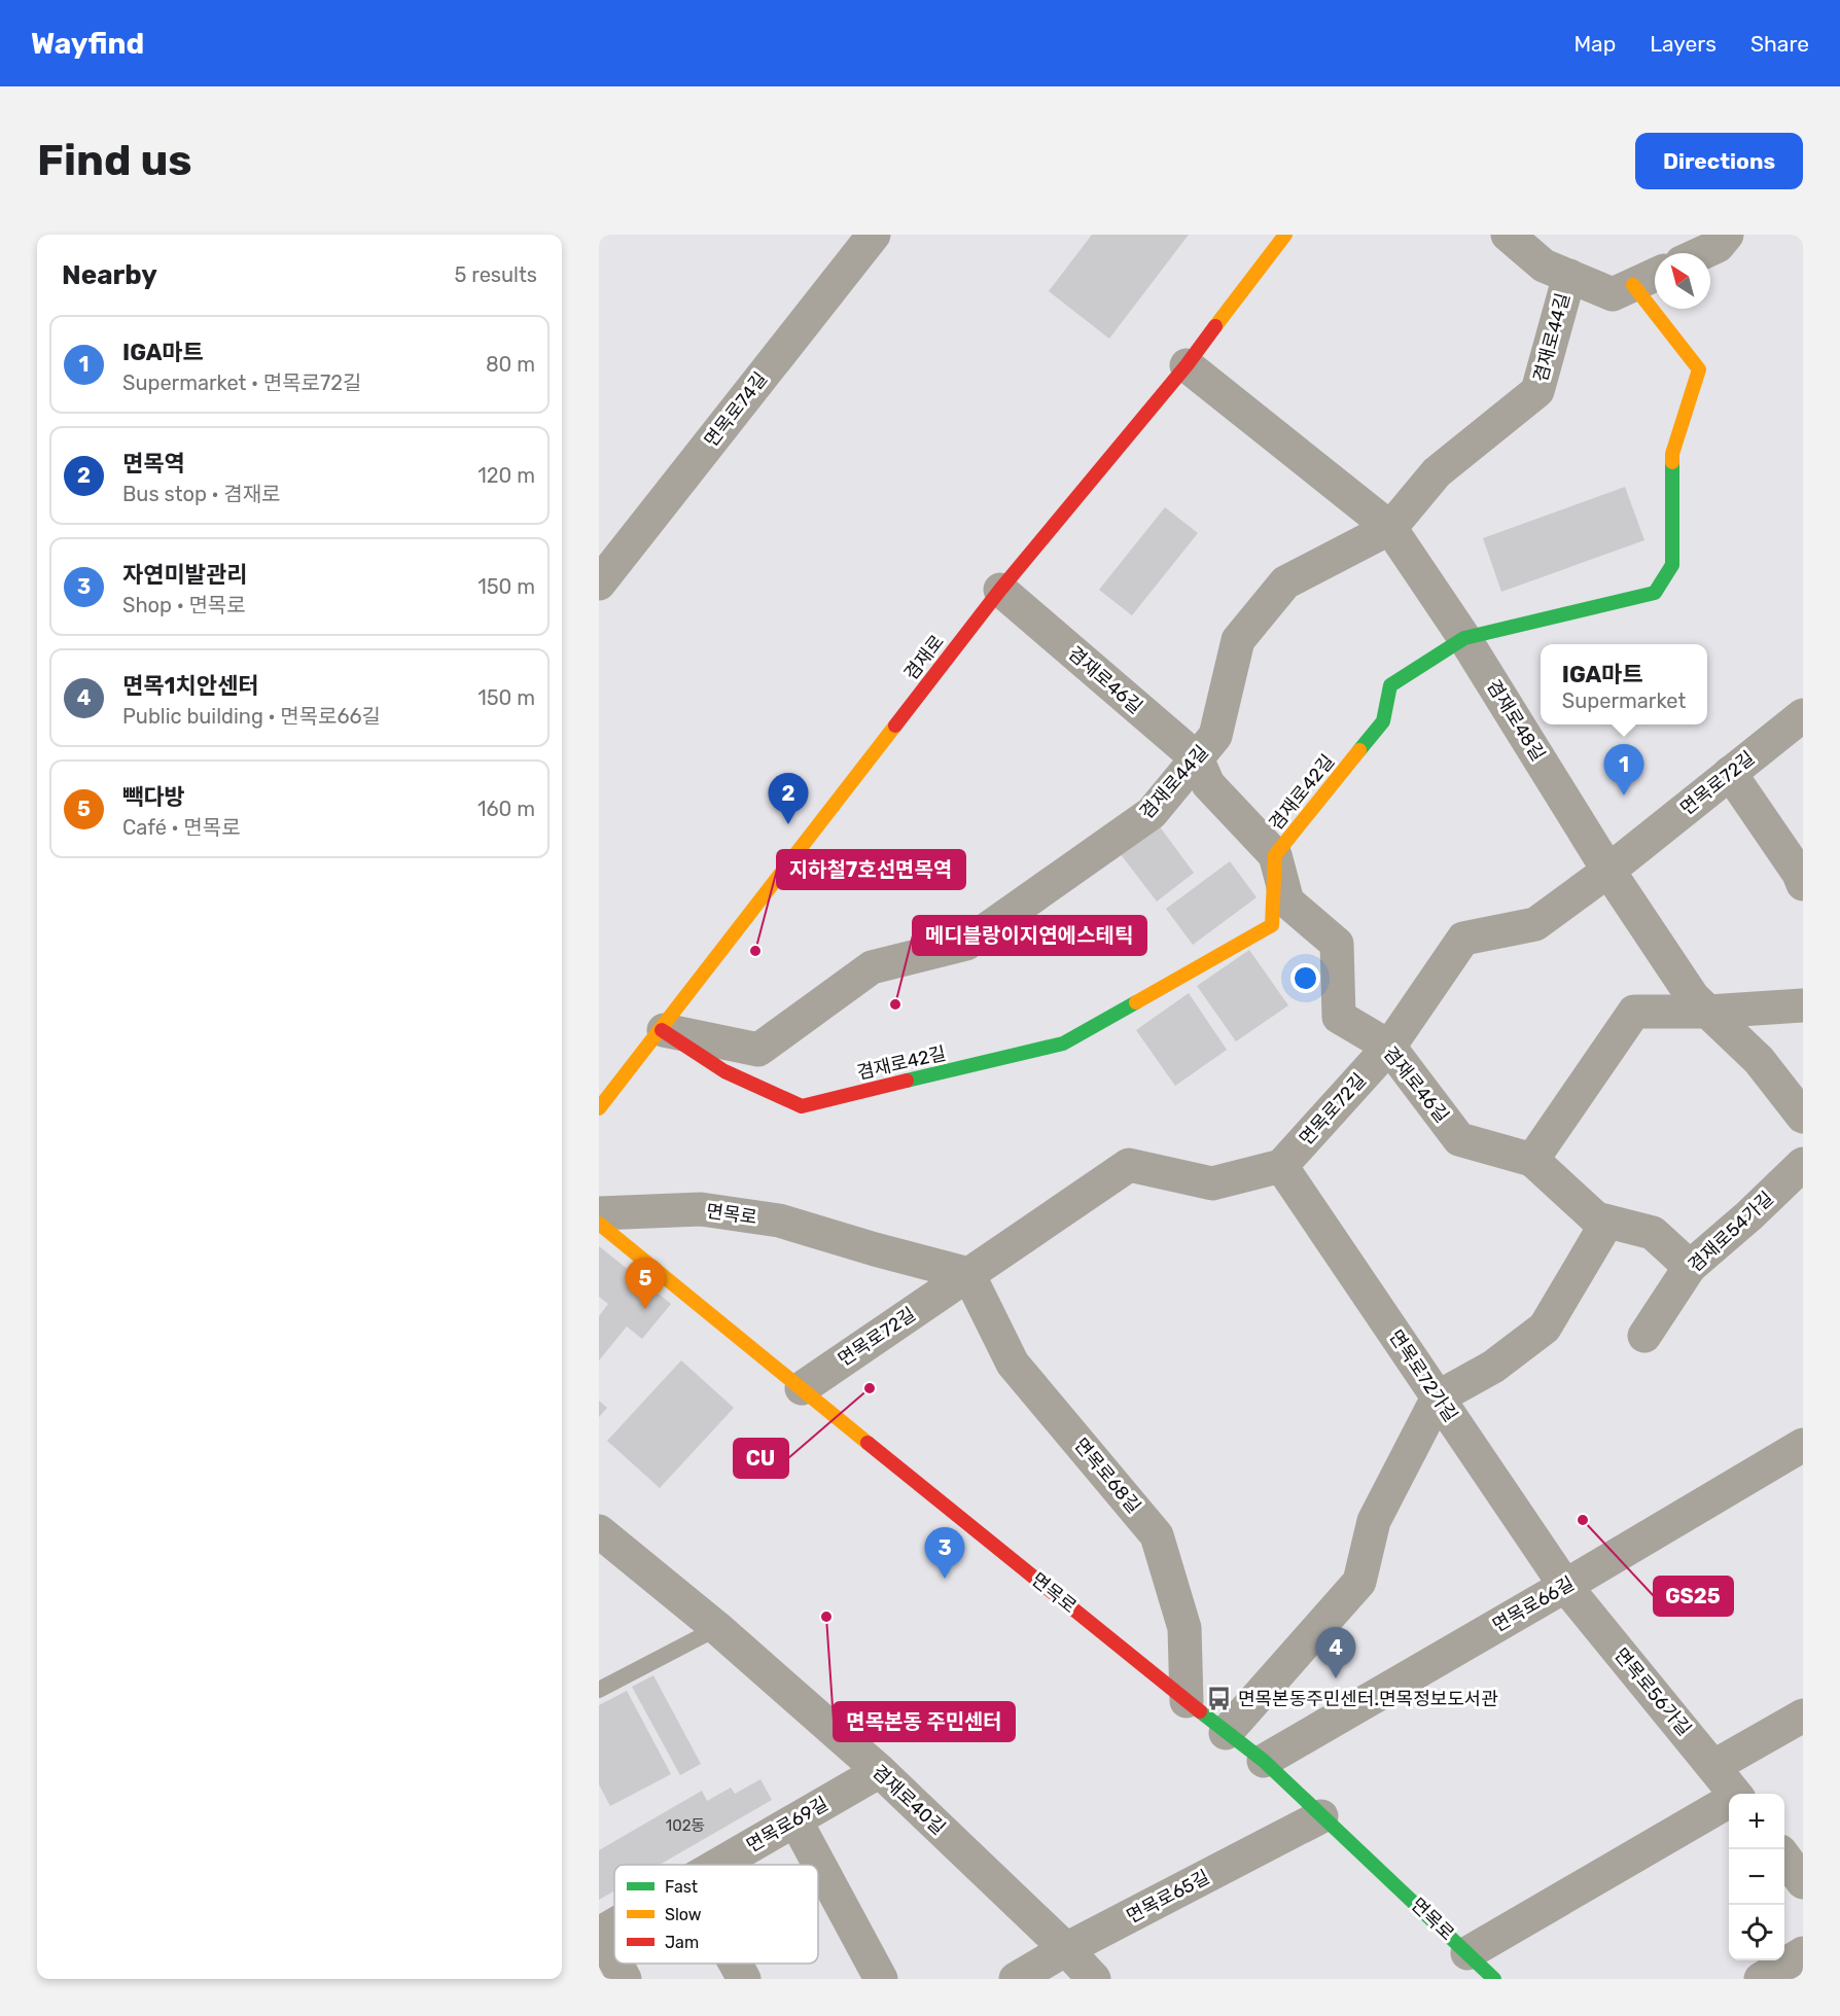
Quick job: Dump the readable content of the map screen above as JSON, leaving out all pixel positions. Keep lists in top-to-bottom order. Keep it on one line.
{"streets":{"street":["겸재로44길","면목로74길","겸재로","겸재로46길","겸재로48길","면목로72길","겸재로42길","면목로","겸재로54가길","면목로72가길","면목로68길","면목로66길","면목로56가길","겸재로40길","면목로69길","면목로65길"]},"crossings":[["겸재로44길","겸재로"],["겸재로44길","겸재로46길"],["겸재로44길","겸재로48길"],["겸재로44길","겸재로42길"],["겸재로","겸재로46길"],["겸재로","겸재로48길"],["겸재로","겸재로42길"],["겸재로46길","면목로72길"],["겸재로46길","겸재로42길"],["겸재로46길","겸재로54가길"],["겸재로48길","면목로72길"],["겸재로48길","겸재로42길"],["면목로72길","면목로"],["면목로72길","면목로72가길"],["면목로72길","면목로68길"],["면목로","면목로68길"],["면목로","면목로66길"],["면목로","면목로65길"],["면목로72가길","면목로66길"],["면목로72가길","면목로56가길"],["면목로66길","면목로56가길"],["겸재로40길","면목로69길"],["겸재로40길","면목로65길"]],"places":{"other":["지하철7호선면목역","메디블랑이지연에스테틱","CU","GS25","면목본동 주민센터"],"bus stop":["면목본동주민센터.면목정보도서관"]},"house_numbers":["102동"],"legend":["Fast","Slow","Jam"],"north":"top left","page":{"header":"Wayfind","nav":["Map","Layers","Share"],"buttons":"Directions","title":"Find us","heading":["Nearby","5 results"],"list":[{"mark":"1","name":"IGA마트","note":"Supermarket · 면목로72길","value":"80 m"},{"mark":"2","name":"면목역","note":"Bus stop · 겸재로","value":"120 m"},{"mark":"3","name":"자연미발관리","note":"Shop · 면목로","value":"150 m"},{"mark":"4","name":"면목1치안센터","note":"Public building · 면목로66길","value":"150 m"},{"mark":"5","name":"빽다방","note":"Café · 면목로","value":"160 m"}],"popup":["IGA마트","Supermarket"],"pins":["1","2","5","3","4"],"map_buttons":["+","−"]}}
